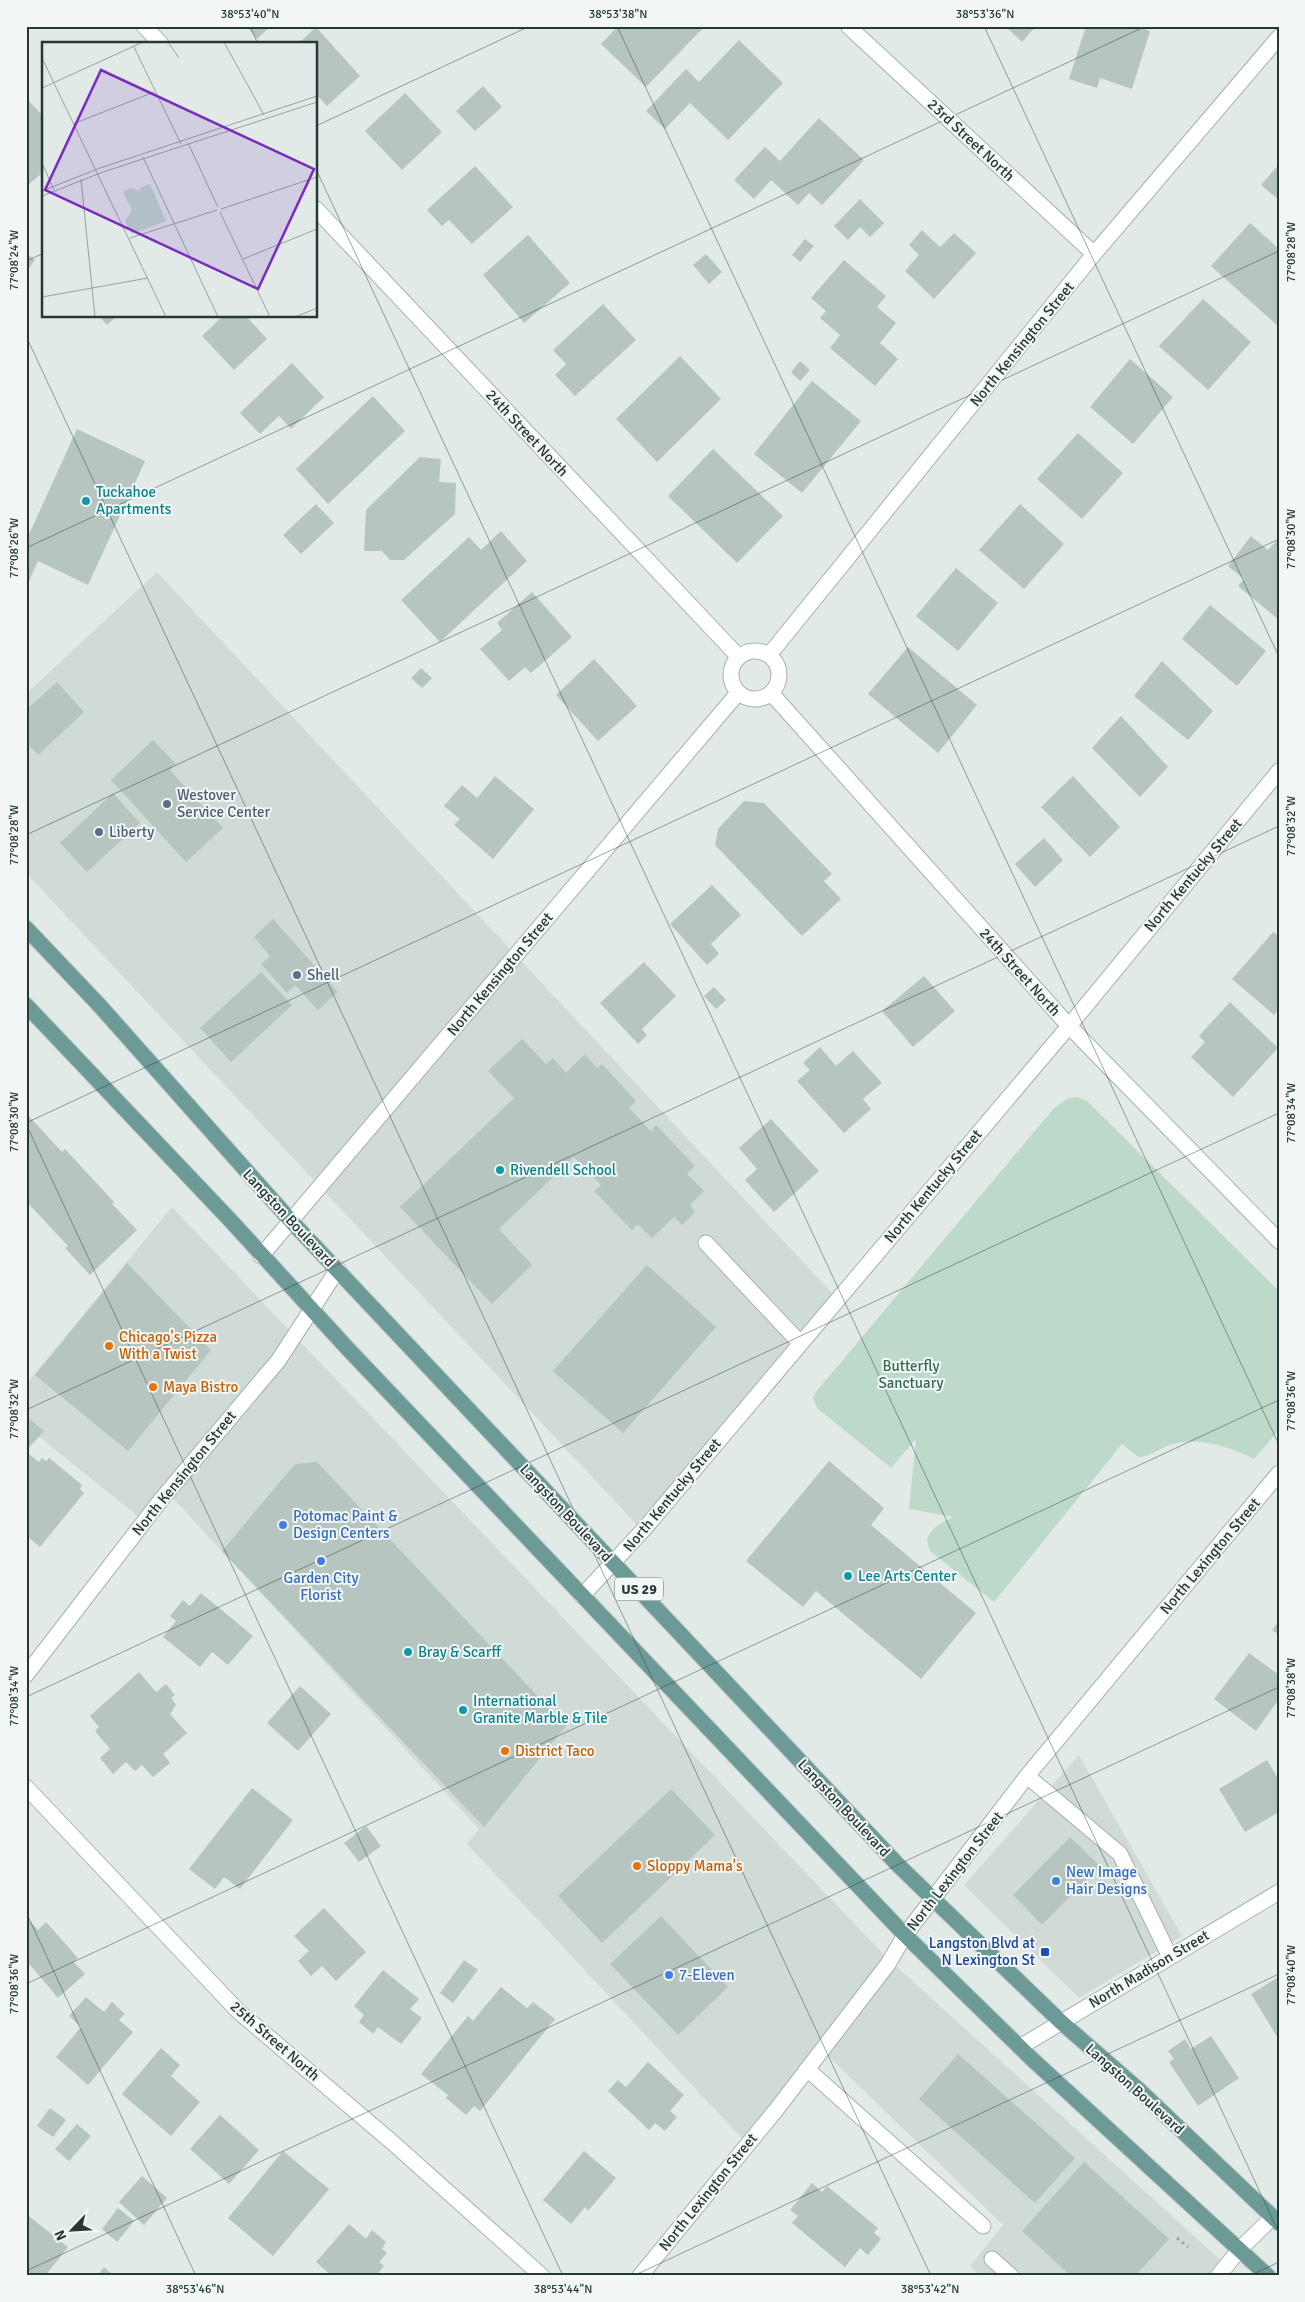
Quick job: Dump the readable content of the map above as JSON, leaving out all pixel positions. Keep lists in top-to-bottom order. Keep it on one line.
{"streets":{"main road":["Langston Boulevard","US 29"],"street":["23rd Street North","North Kensington Street","24th Street North","North Kentucky Street","North Lexington Street","North Madison Street","25th Street North"]},"crossings":[["23rd Street North","North Kensington Street"],["North Kensington Street","24th Street North"],["North Kensington Street","Langston Boulevard"],["North Kensington Street","US 29"],["24th Street North","North Kentucky Street"],["North Kentucky Street","Langston Boulevard"],["North Kentucky Street","US 29"],["Langston Boulevard","North Lexington Street"],["Langston Boulevard","North Madison Street"],["North Lexington Street","US 29"],["US 29","North Madison Street"]],"parks":["Butterfly Sanctuary"],"places":{"other":["Tuckahoe Apartments","Westover Service Center","Liberty","Shell","Rivendell School","Chicago's Pizza With a Twist","Maya Bistro","Potomac Paint & Design Centers","Garden City Florist","Lee Arts Center","Bray & Scarff","International Granite Marble & Tile","District Taco","Sloppy Mama's","New Image Hair Designs","7-Eleven"],"transit":["Langston Blvd at N Lexington St"]},"north":"bottom left","coordinates":["38°53'40\"N","38°53'38\"N","38°53'36\"N","77°08'28\"W","77°08'24\"W","77°08'30\"W","77°08'26\"W","77°08'32\"W","77°08'34\"W","77°08'36\"W","77°08'38\"W","77°08'40\"W","38°53'46\"N","38°53'44\"N","38°53'42\"N"]}
